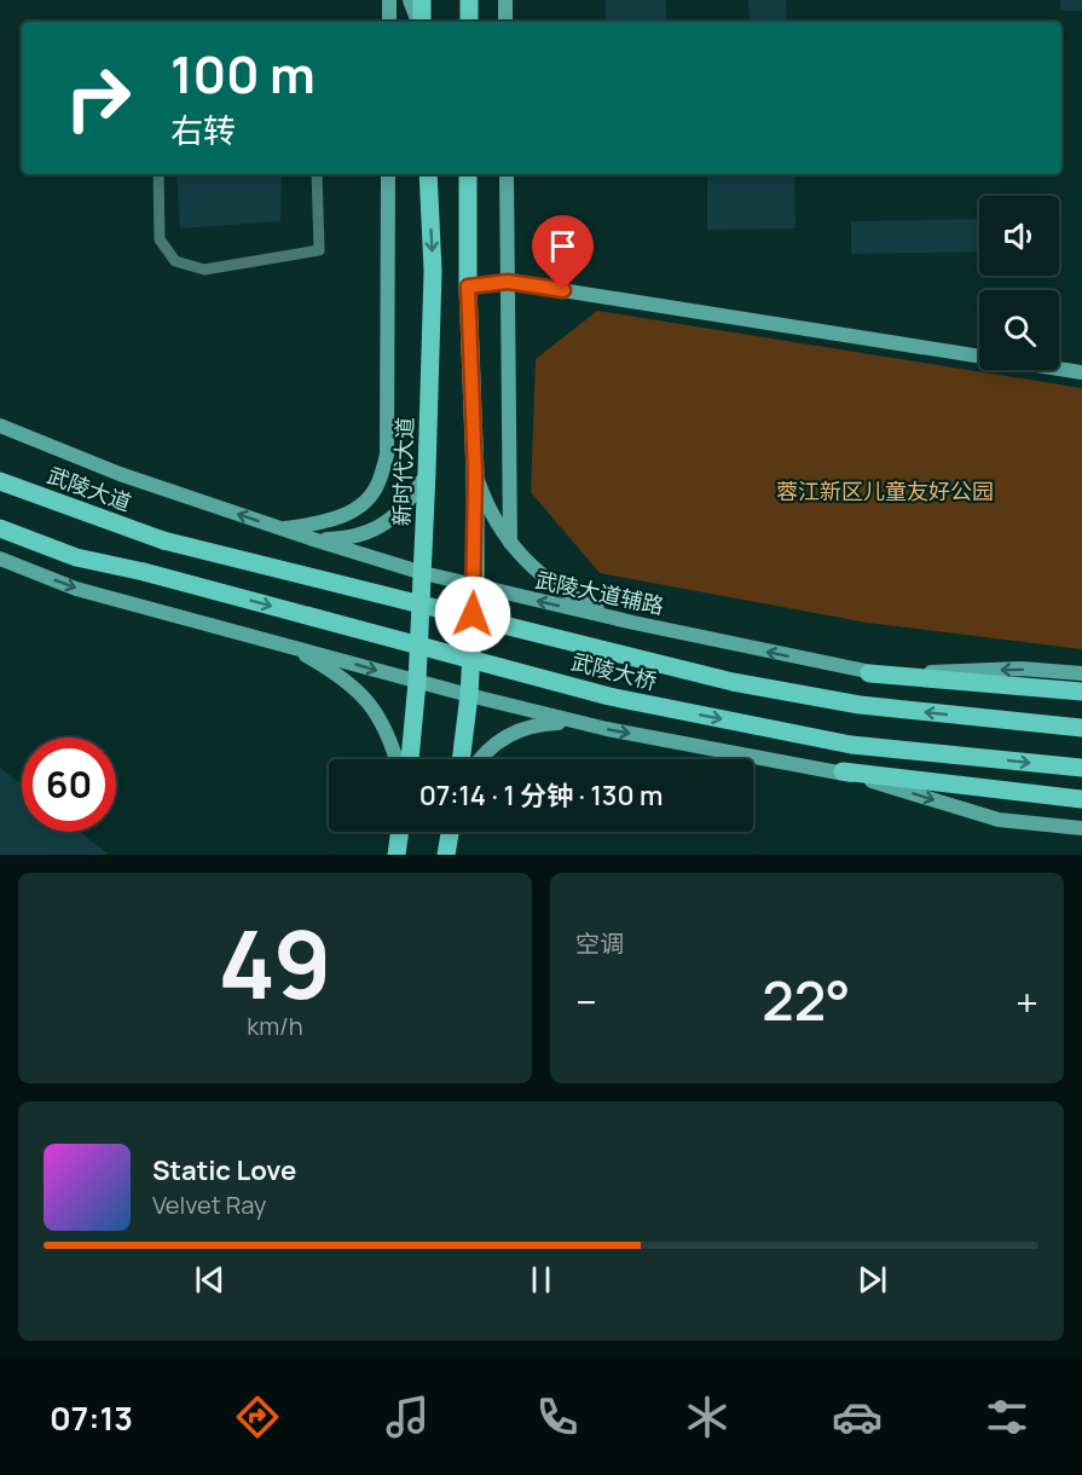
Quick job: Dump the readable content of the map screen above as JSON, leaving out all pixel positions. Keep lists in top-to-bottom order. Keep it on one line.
{"streets":{"main road":["新时代大道","武陵大道","武陵大桥"],"street":["武陵大道辅路"]},"crossings":[["新时代大道","武陵大道辅路"],["武陵大道","武陵大桥"]],"parks":["蓉江新区儿童友好公园"],"page":{"turn":["100 m","右转"],"limit":"60","trip":"07:14 · 1 分钟 · 130 m","tile":[["49","km/h"],"空调"],"heat":["−","22°","+"],"song":["Static Love","Velvet Ray"],"tabs":"07:13"}}
